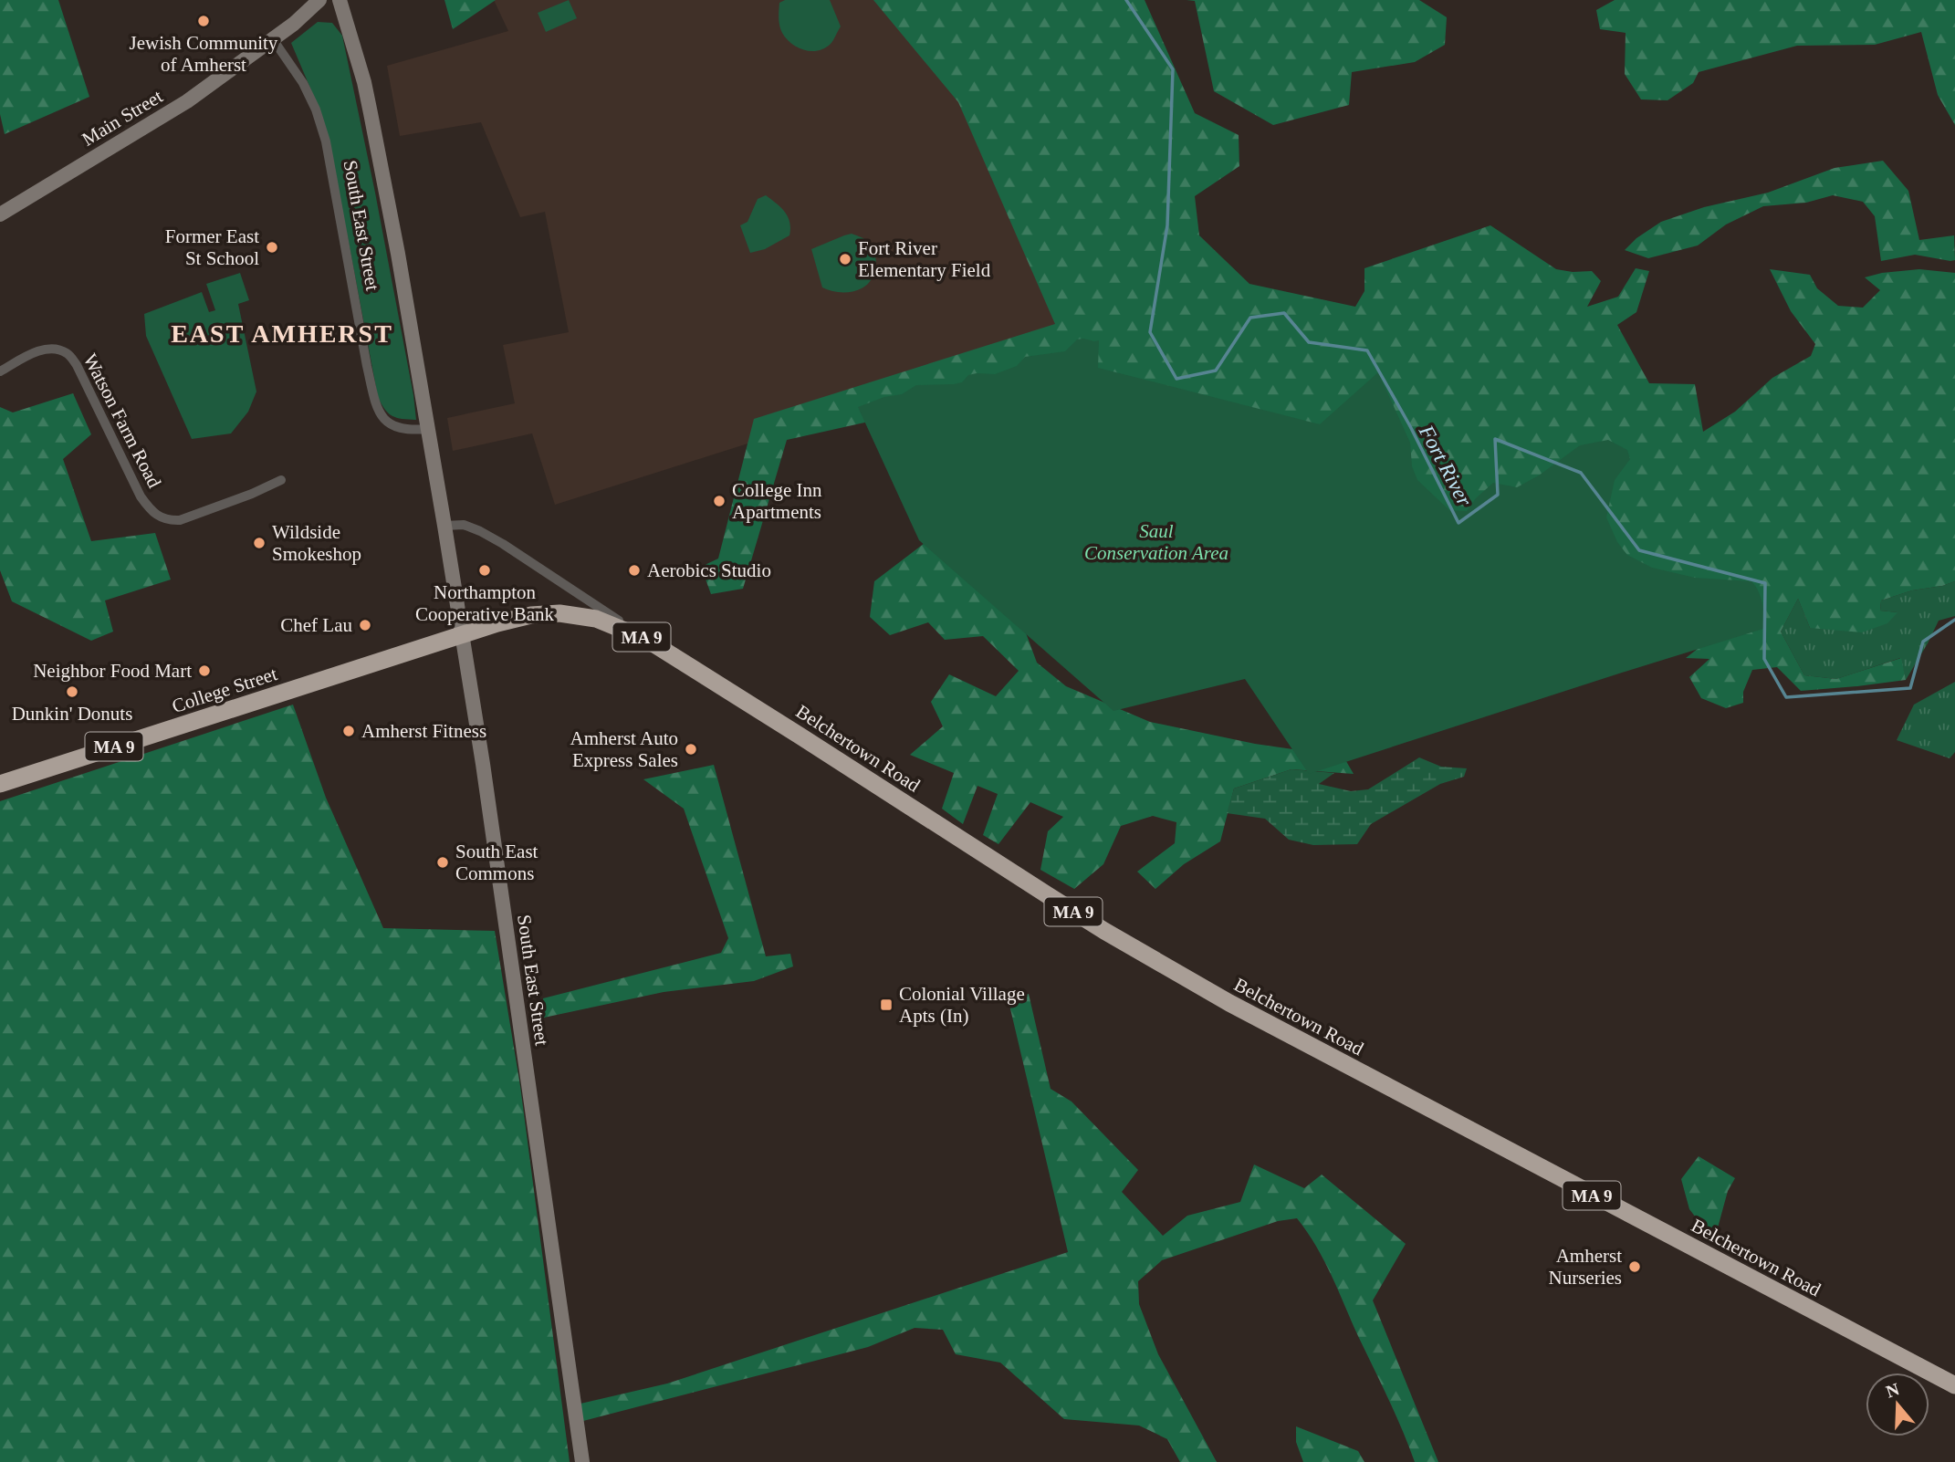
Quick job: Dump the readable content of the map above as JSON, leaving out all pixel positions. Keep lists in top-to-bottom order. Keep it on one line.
{"streets":{"highway":["MA 9","College Street","Belchertown Road"],"main road":["Main Street","South East Street"],"street":["Watson Farm Road"]},"crossings":[["Main Street","South East Street"],["South East Street","College Street"],["South East Street","Belchertown Road"],["College Street","Belchertown Road"]],"districts":["EAST AMHERST"],"water":["Fort River"],"parks":["Saul Conservation Area"],"places":{"other":["Jewish Community of Amherst","Former East St School","Fort River Elementary Field","College Inn Apartments","Wildside Smokeshop","Northampton Cooperative Bank","Aerobics Studio","Chef Lau","Neighbor Food Mart","Dunkin' Donuts","Amherst Fitness","Amherst Auto Express Sales","South East Commons","Amherst Nurseries"],"transit":["Colonial Village Apts (In)"]},"north":"top"}
